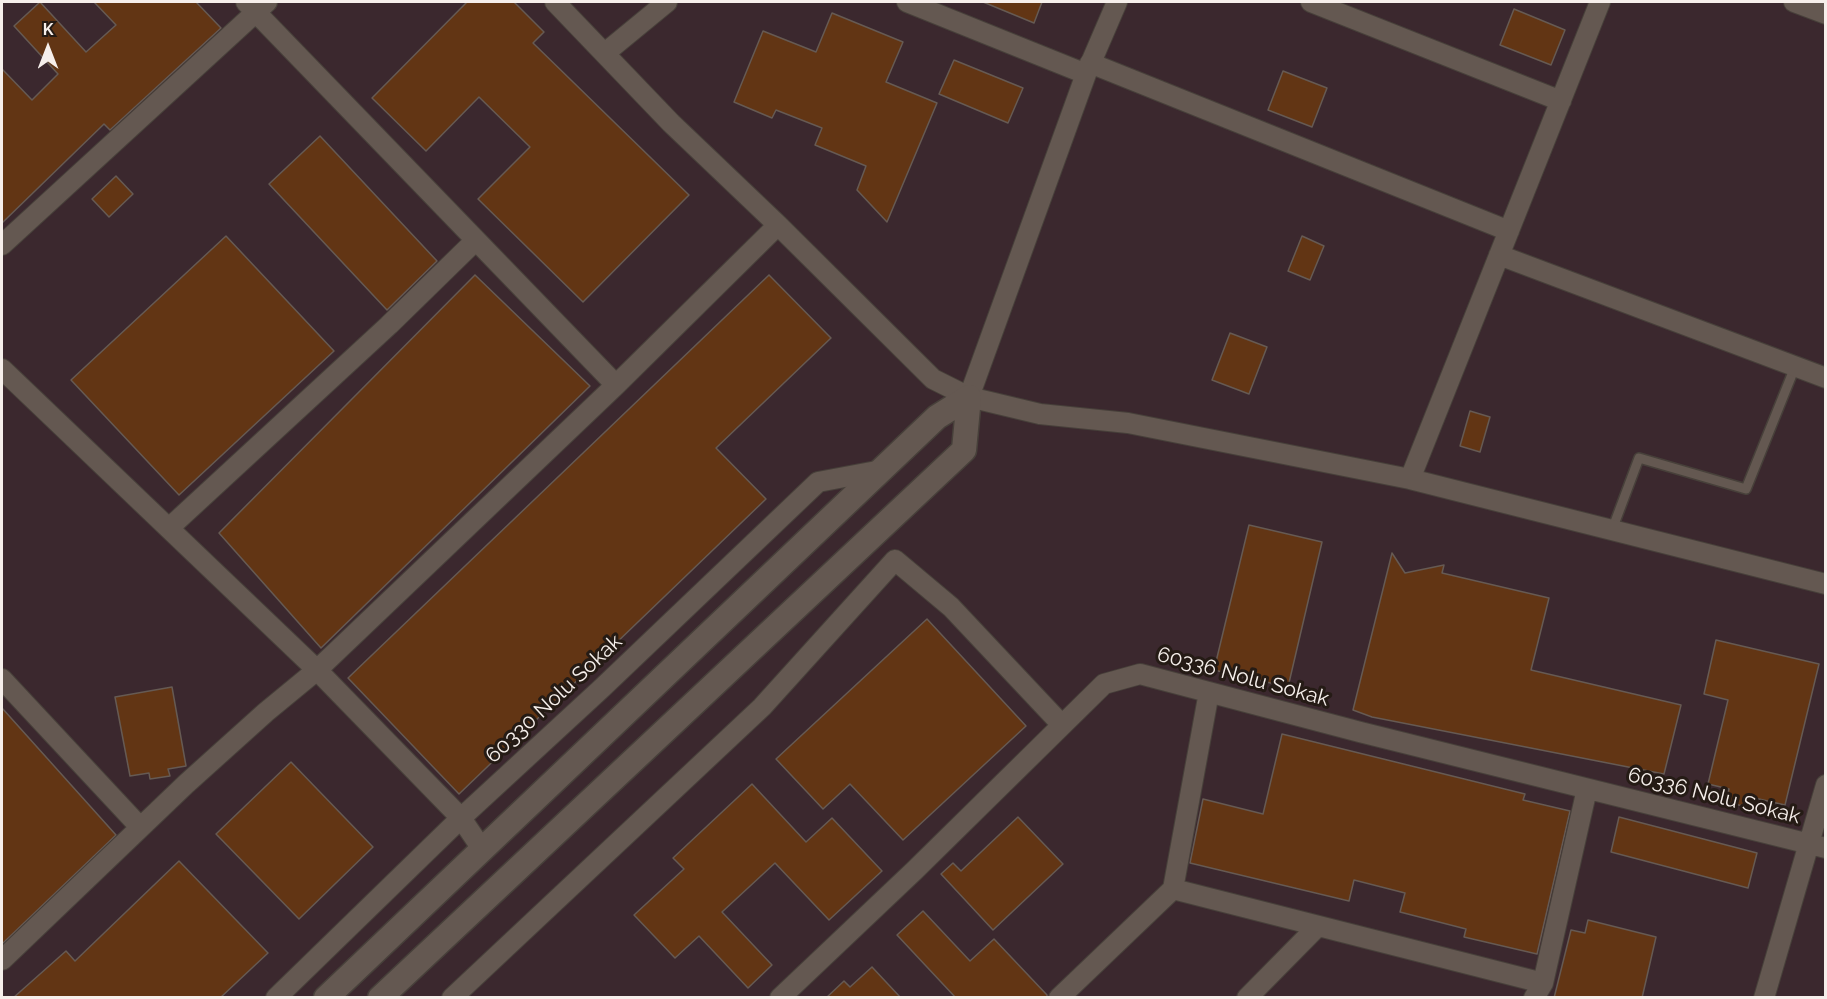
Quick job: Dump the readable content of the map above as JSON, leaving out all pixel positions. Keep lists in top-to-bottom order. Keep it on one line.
{"streets":{"street":["60336 Nolu Sokak","60330 Nolu Sokak"]},"north":"top"}
